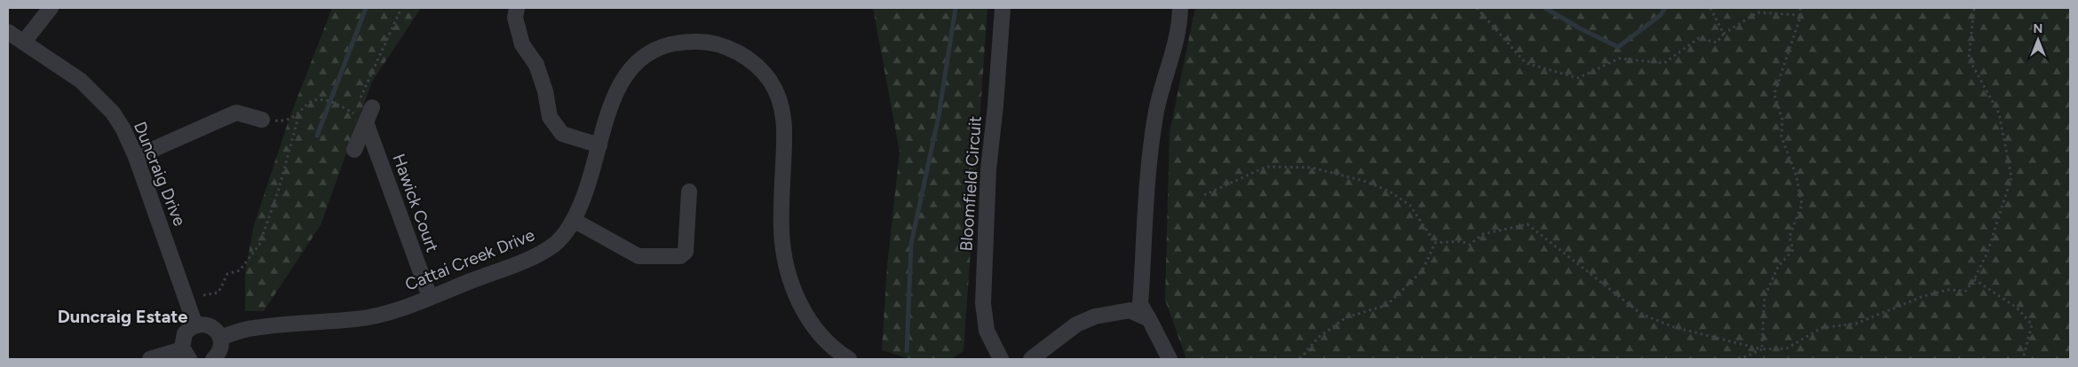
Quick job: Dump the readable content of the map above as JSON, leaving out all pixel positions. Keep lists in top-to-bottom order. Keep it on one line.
{"streets":{"street":["Duncraig Drive","Bloomfield Circuit","Hawick Court","Cattai Creek Drive"]},"crossings":[["Hawick Court","Cattai Creek Drive"]],"districts":["Duncraig Estate"],"north":"top"}
